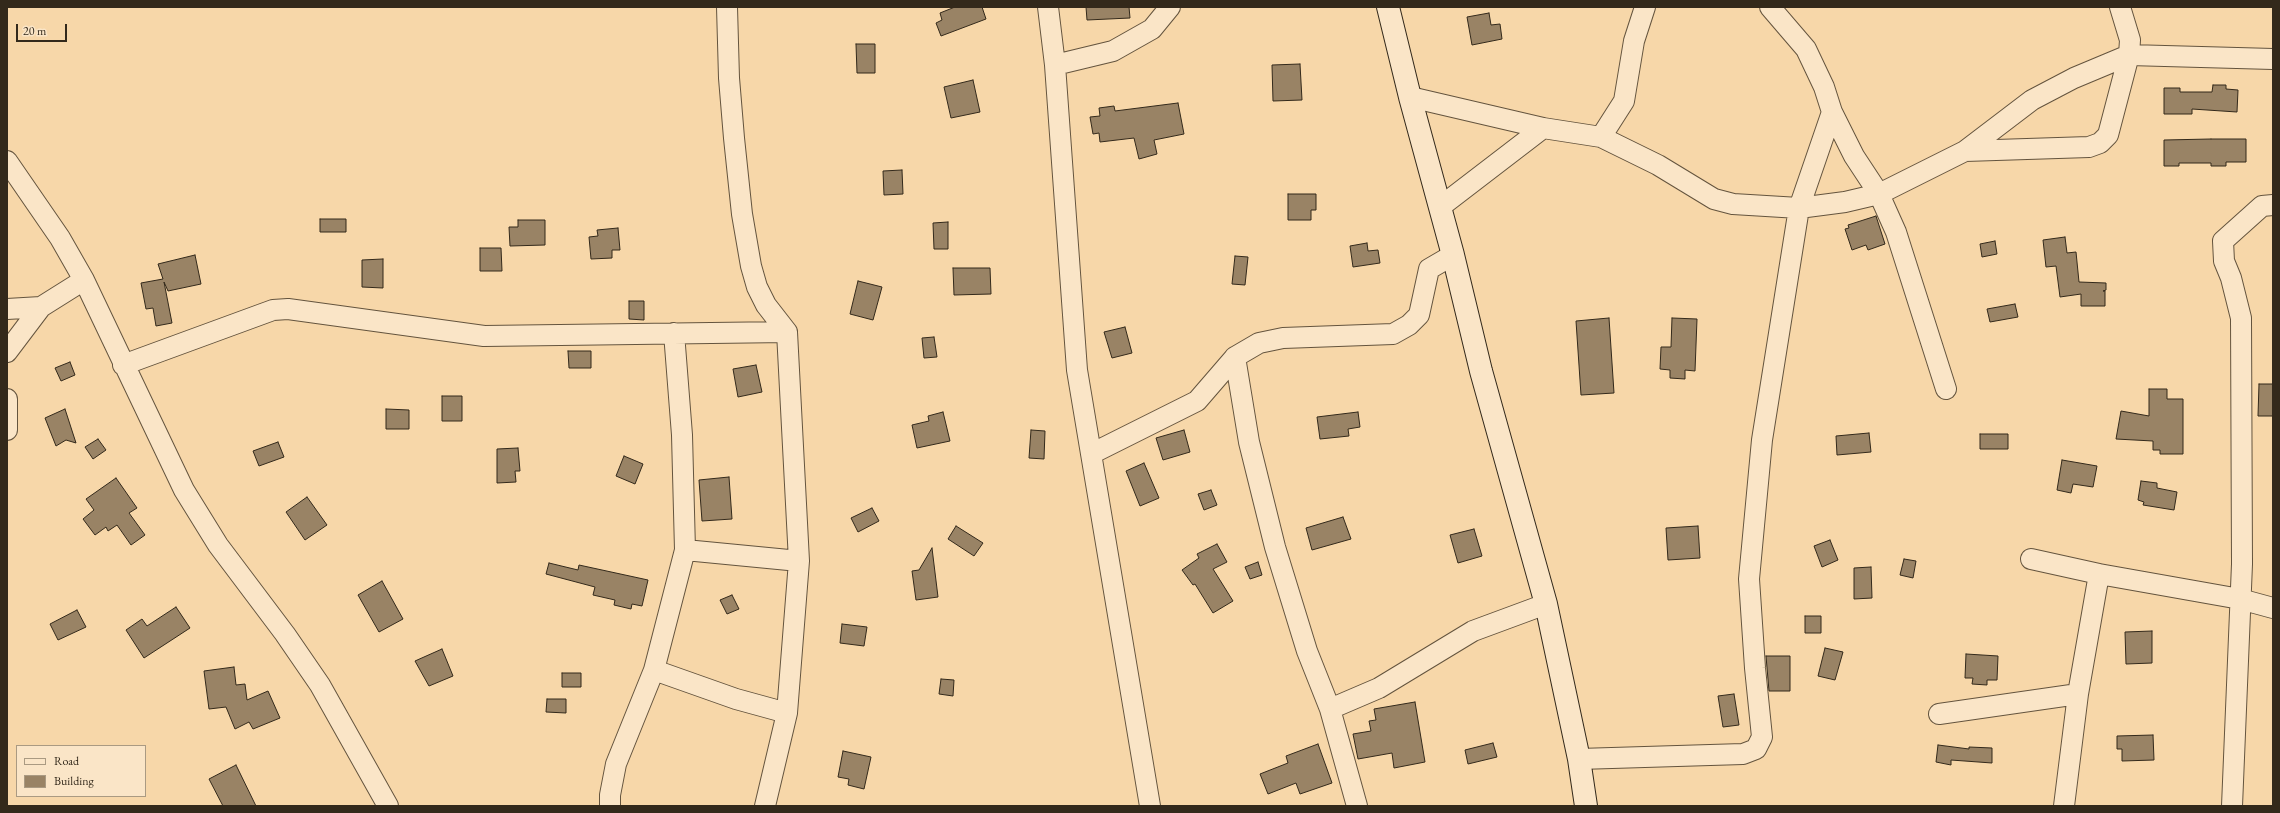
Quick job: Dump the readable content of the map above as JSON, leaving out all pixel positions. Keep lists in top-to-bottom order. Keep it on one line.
{"legend":["Road","Building"],"scale_bar":"20 m"}
